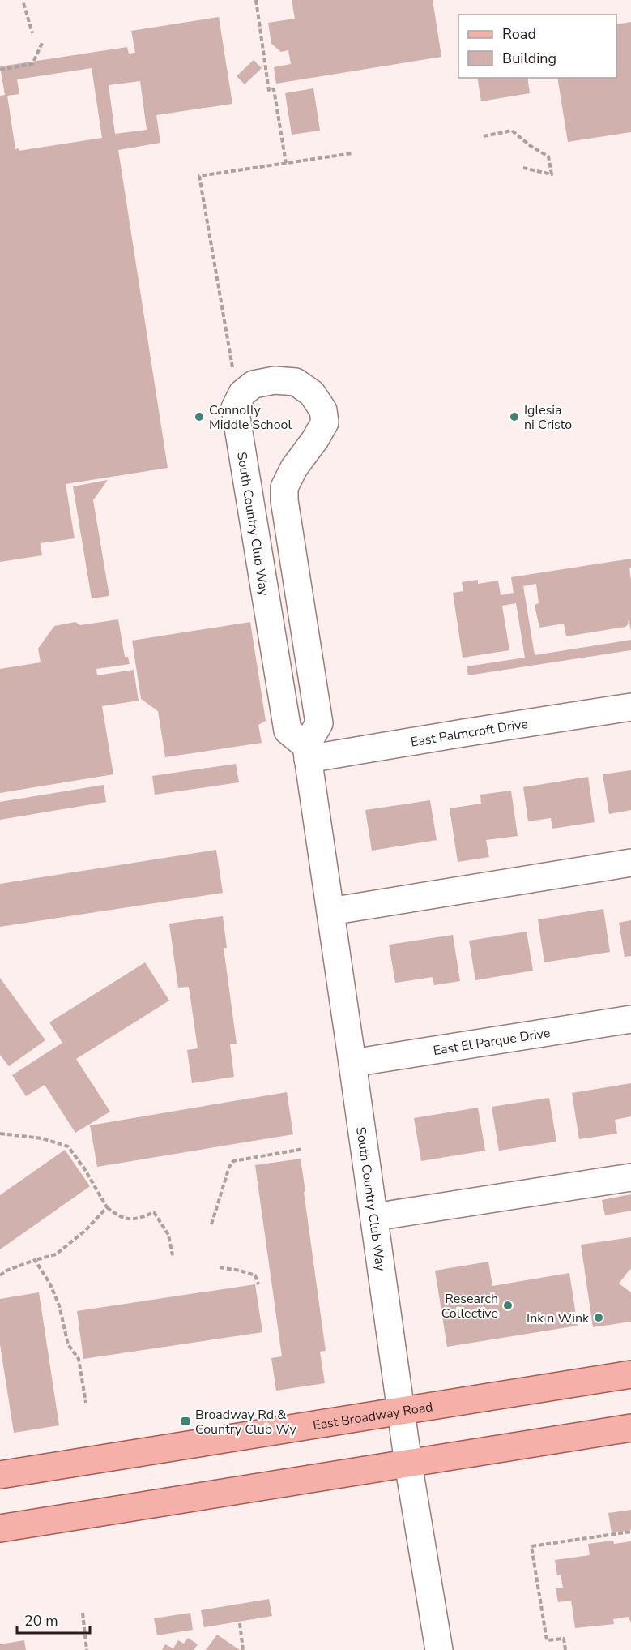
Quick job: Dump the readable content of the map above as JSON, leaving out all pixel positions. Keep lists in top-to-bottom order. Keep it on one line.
{"streets":{"main road":["East Broadway Road"],"street":["South Country Club Way","East Palmcroft Drive","East El Parque Drive"]},"crossings":[["South Country Club Way","East Palmcroft Drive"],["South Country Club Way","East El Parque Drive"],["South Country Club Way","East Broadway Road"]],"places":{"other":["Connolly Middle School","Iglesia ni Cristo","Research Collective","Ink n Wink"],"transit":["Broadway Rd & Country Club Wy"]},"legend":["Road","Building"],"scale_bar":"20 m"}
